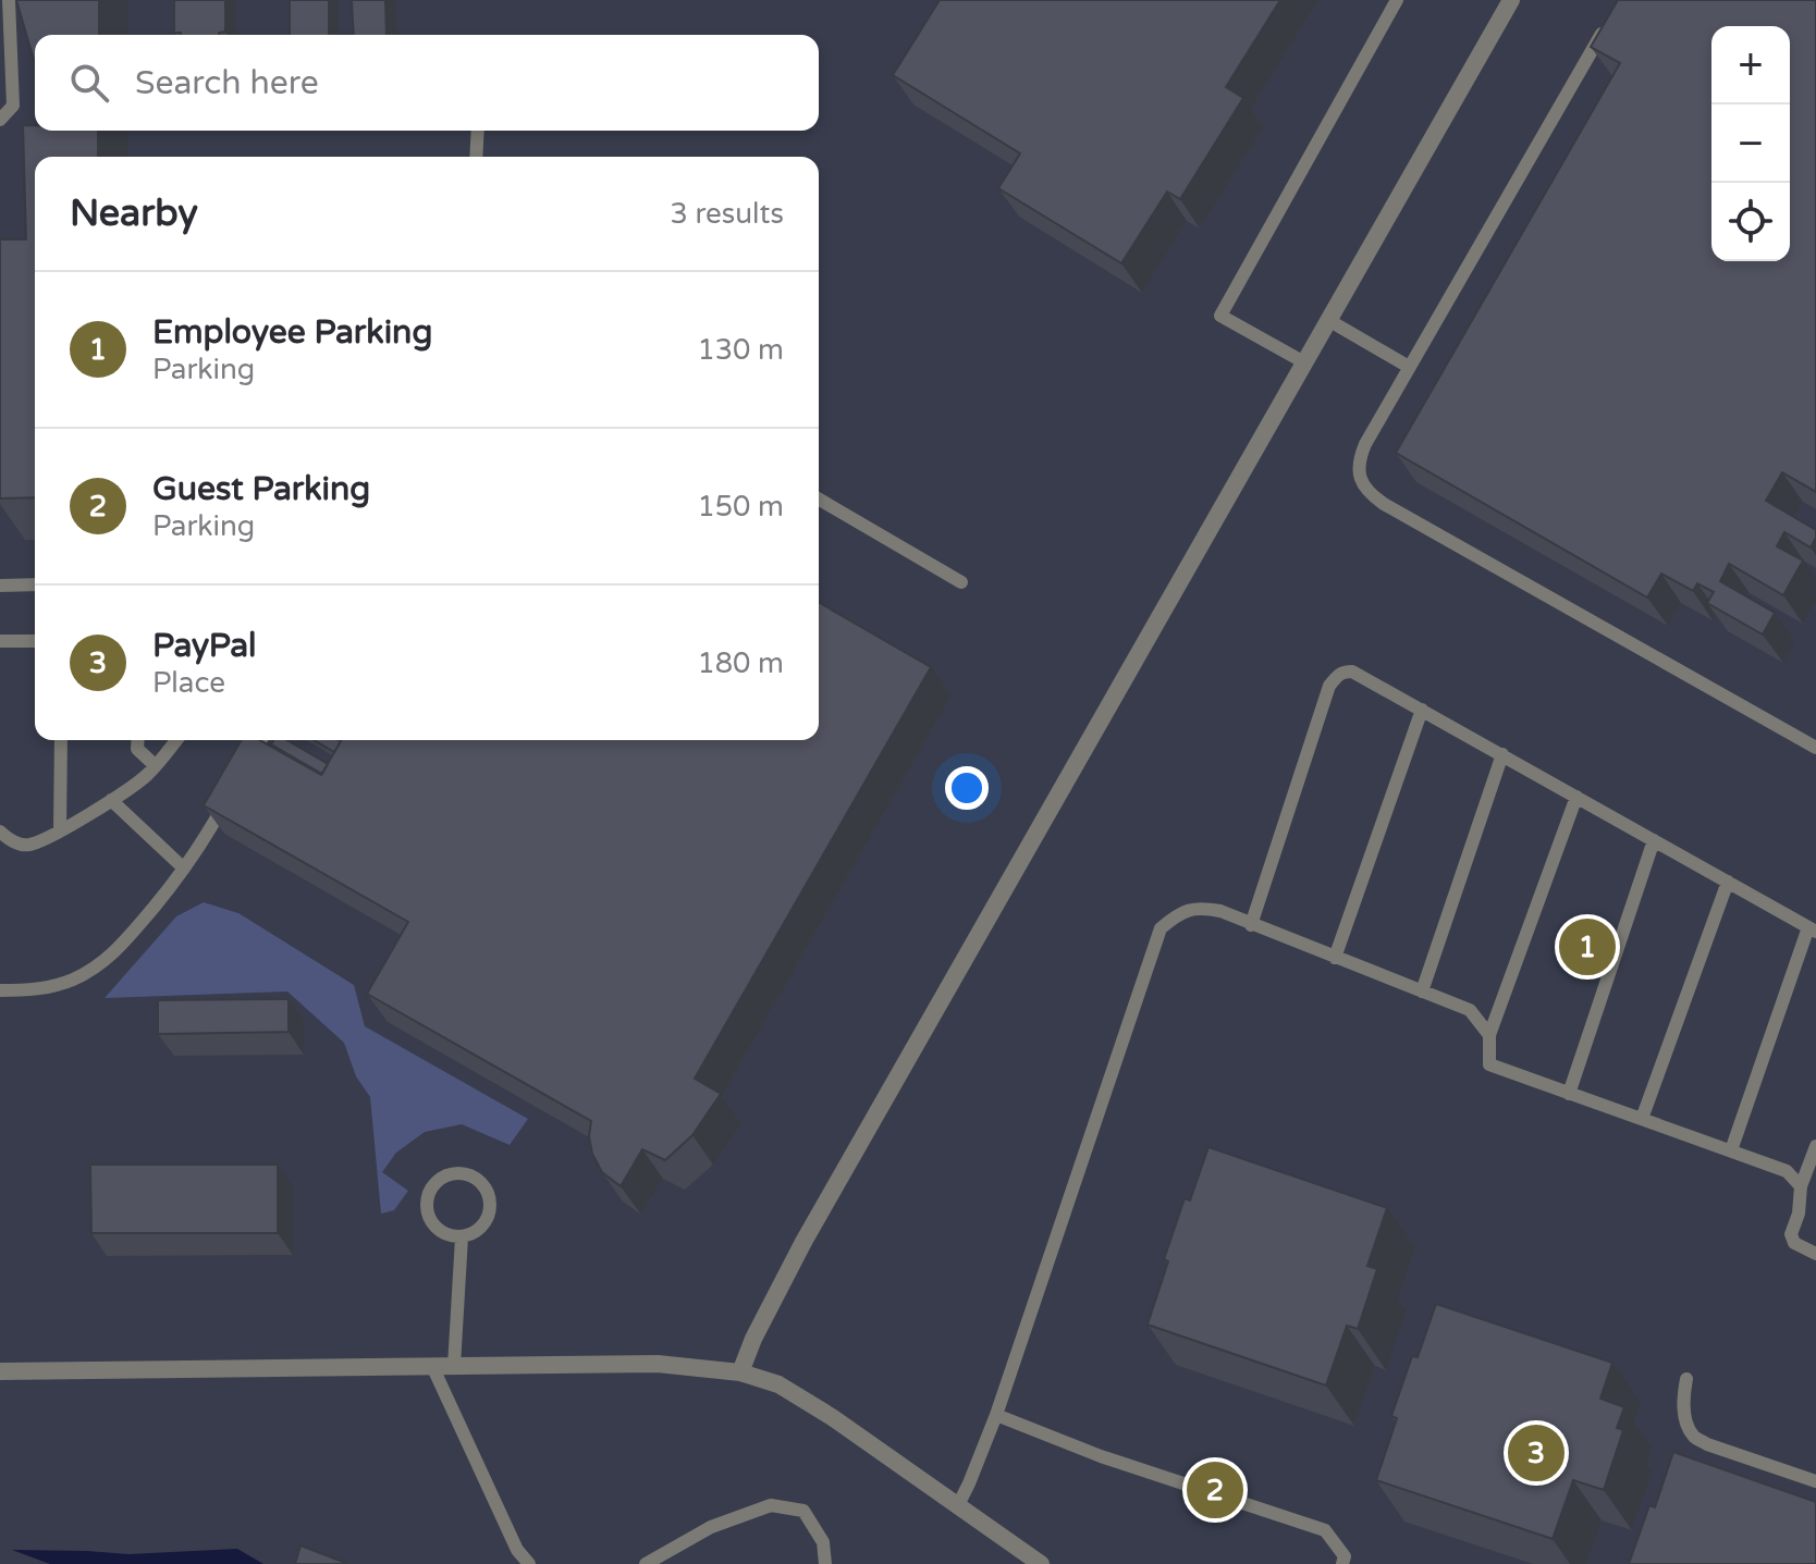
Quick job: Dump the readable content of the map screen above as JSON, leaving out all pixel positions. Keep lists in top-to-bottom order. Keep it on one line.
{"page":{"map_buttons":["+","−"],"search":"Search here","heading":["Nearby","3 results"],"list":[{"mark":"1","name":"Employee Parking","note":"Parking","value":"130 m"},{"mark":"2","name":"Guest Parking","note":"Parking","value":"150 m"},{"mark":"3","name":"PayPal","note":"Place","value":"180 m"}],"pins":["1","3","2"]}}
